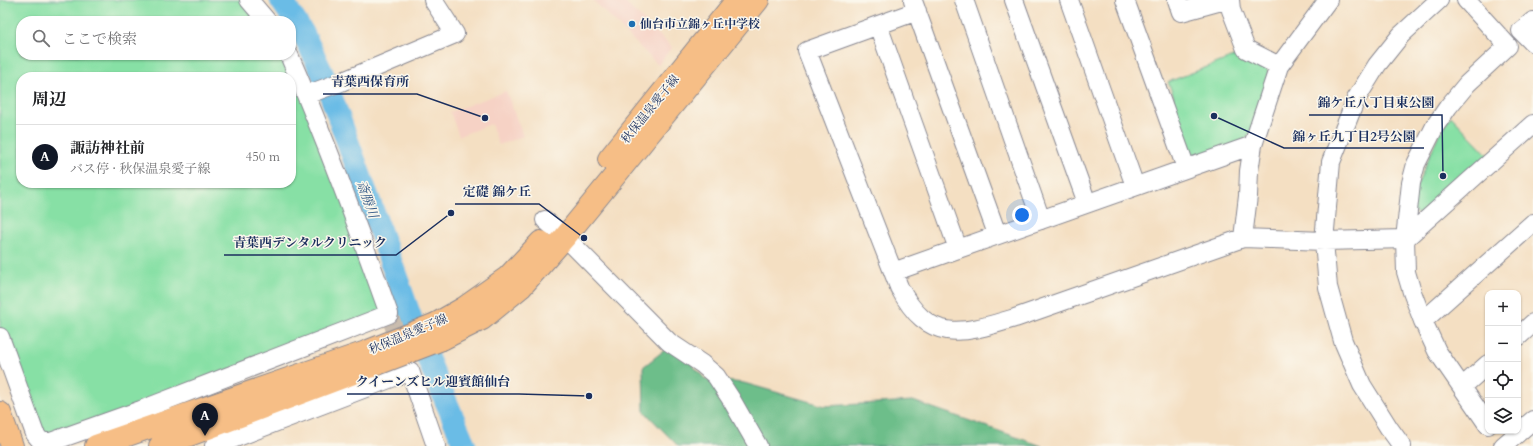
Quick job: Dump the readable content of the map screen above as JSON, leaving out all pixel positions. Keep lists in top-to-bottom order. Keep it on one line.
{"streets":{"main road":["秋保温泉愛子線"]},"water":["斎勝川"],"places":["仙台市立錦ヶ丘中学校","錦ヶ丘九丁目2号公園","青葉西保育所","錦ケ丘八丁目東公園","青葉西デンタルクリニック","定礎 錦ケ丘","クイーンズヒル迎賓館仙台"],"page":{"search":"ここで検索","heading":"周辺","list":[{"mark":"A","name":"諏訪神社前","note":"バス停 · 秋保温泉愛子線","value":"450 m"}],"map_buttons":["+","−"],"pins":"A"}}
